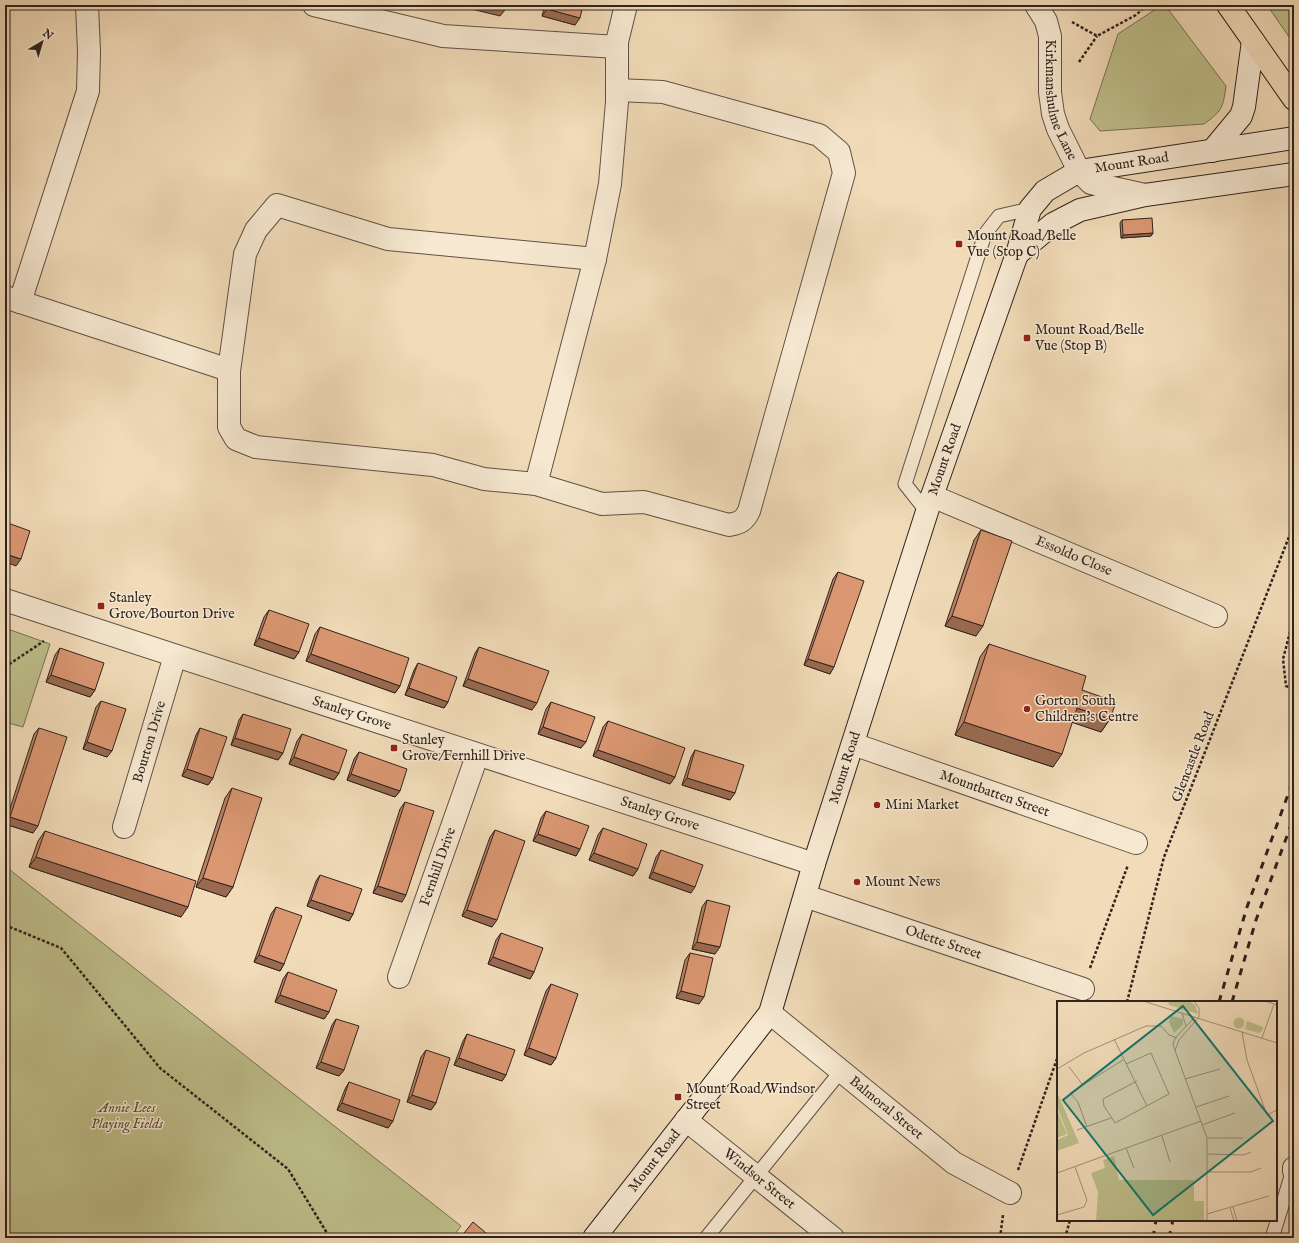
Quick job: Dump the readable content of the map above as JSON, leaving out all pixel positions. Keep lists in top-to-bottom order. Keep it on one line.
{"streets":{"street":["Kirkmanshulme Lane","Mount Road","Essoldo Close","Stanley Grove","Bourton Drive","Mountbatten Street","Fernhill Drive","Odette Street","Balmoral Street","Windsor Street"],"path":["Glencastle Road"]},"crossings":[["Kirkmanshulme Lane","Mount Road"],["Mount Road","Essoldo Close"],["Mount Road","Stanley Grove"],["Mount Road","Mountbatten Street"],["Mount Road","Odette Street"],["Mount Road","Balmoral Street"],["Mount Road","Windsor Street"],["Stanley Grove","Bourton Drive"],["Stanley Grove","Fernhill Drive"]],"parks":["Annie Lees Playing Fields"],"places":{"transit":["Mount Road/Belle Vue (Stop C)","Mount Road/Belle Vue (Stop B)","Stanley Grove/Bourton Drive","Stanley Grove/Fernhill Drive","Mount Road/Windsor Street"],"other":["Gorton South Children's Centre","Mini Market","Mount News"]},"north":"top right"}
